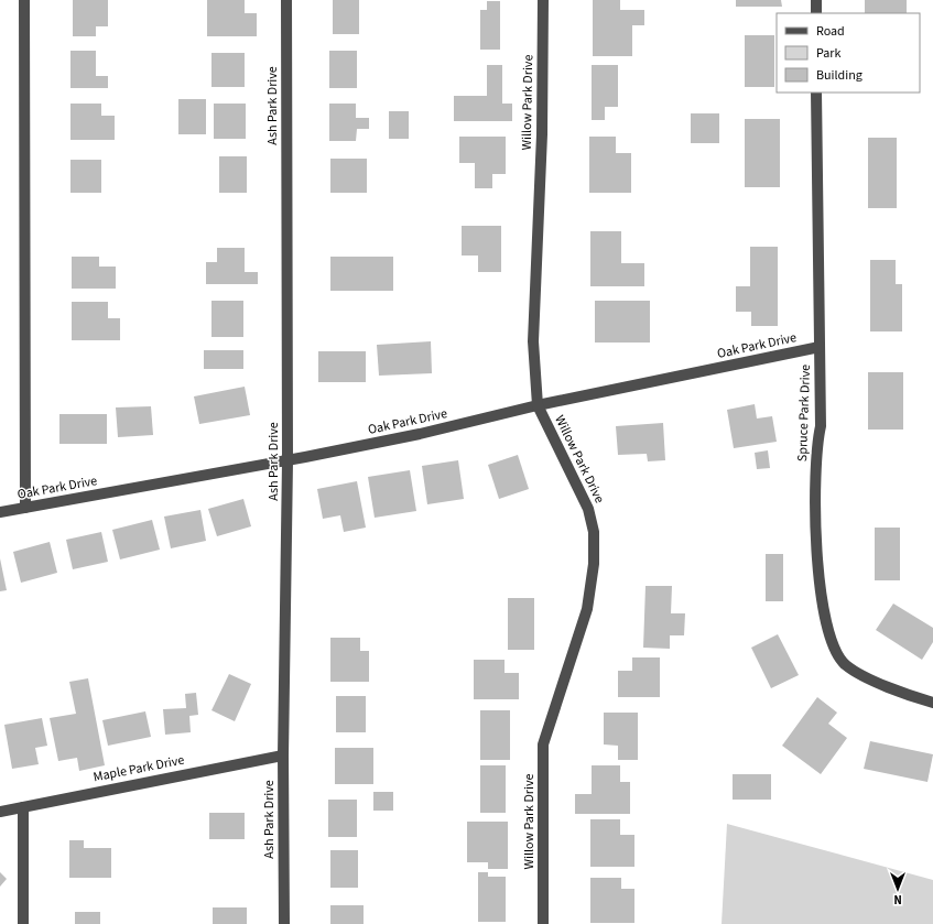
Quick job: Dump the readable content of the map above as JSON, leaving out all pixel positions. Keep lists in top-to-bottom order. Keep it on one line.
{"streets":{"street":["Willow Park Drive","Ash Park Drive","Oak Park Drive","Spruce Park Drive","Maple Park Drive"]},"crossings":[["Willow Park Drive","Oak Park Drive"],["Ash Park Drive","Oak Park Drive"],["Ash Park Drive","Maple Park Drive"],["Oak Park Drive","Spruce Park Drive"]],"legend":["Road","Park","Building"],"north":"bottom"}
